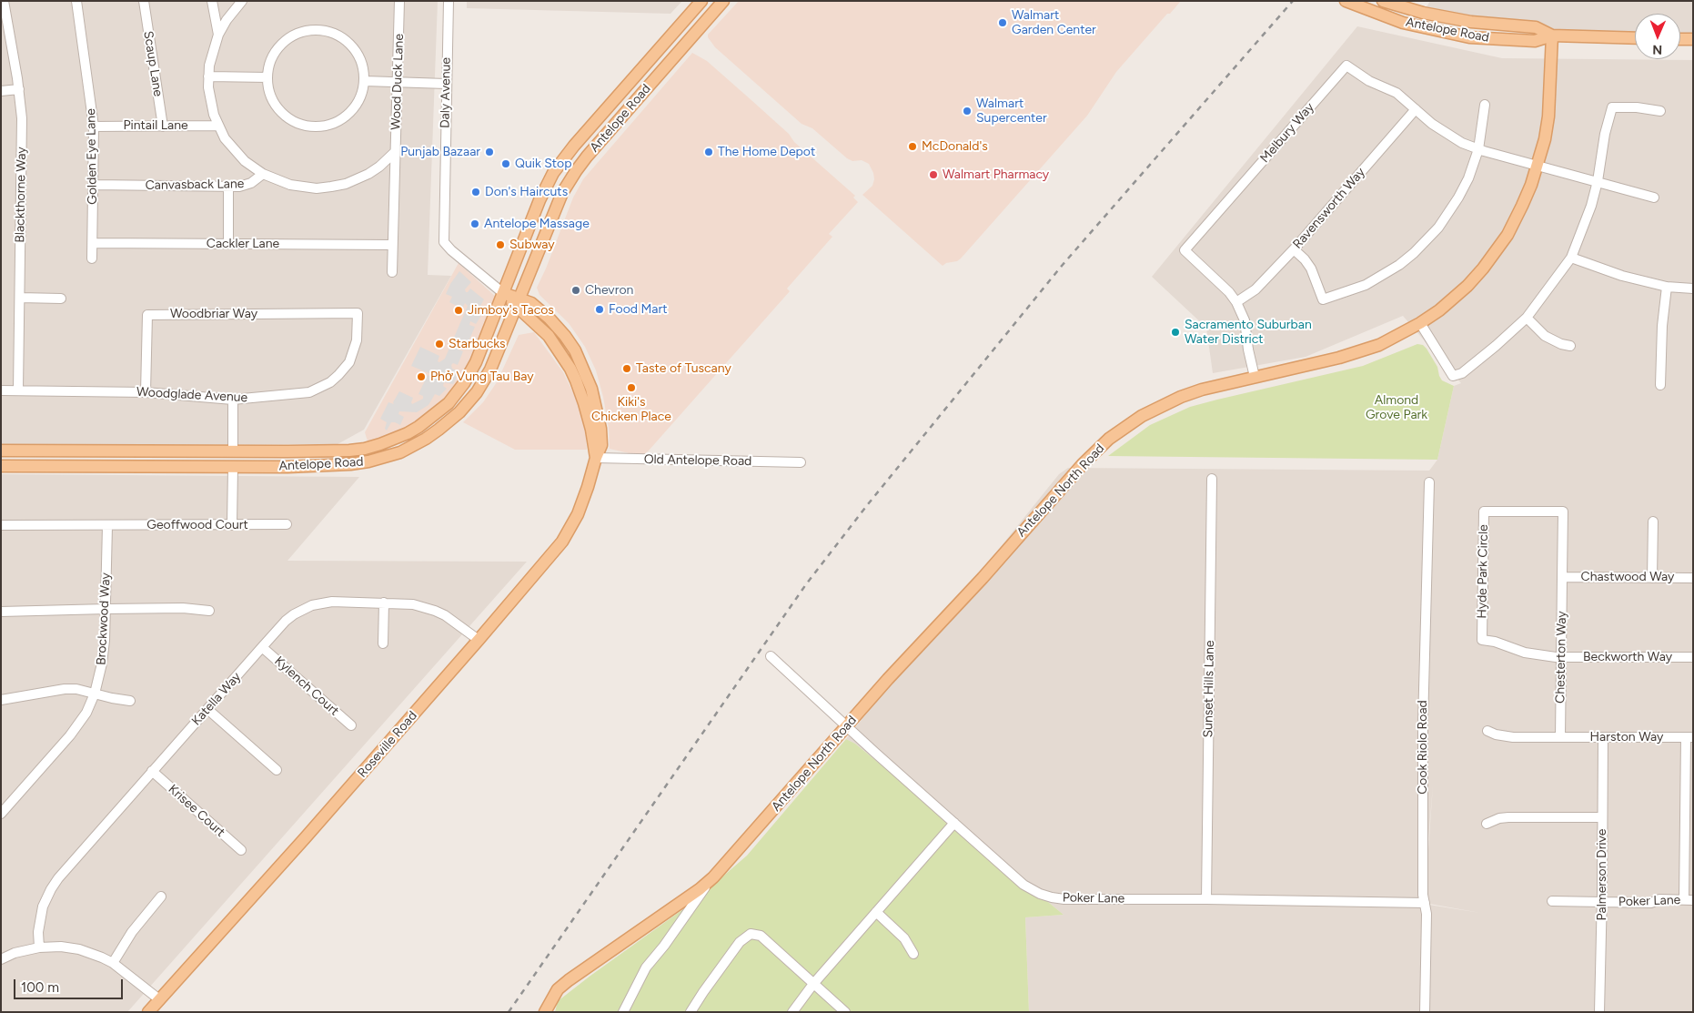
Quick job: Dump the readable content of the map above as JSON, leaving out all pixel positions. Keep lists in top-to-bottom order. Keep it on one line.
{"streets":{"main road":["Antelope Road","Antelope North Road","Roseville Road"],"street":["Scaup Lane","Wood Duck Lane","Daly Avenue","Pintail Lane","Melbury Way","Golden Eye Lane","Canvasback Lane","Blackthorne Way","Ravensworth Way","Cackler Lane","Woodbriar Way","Woodglade Avenue","Old Antelope Road","Geoffwood Court","Hyde Park Circle","Chastwood Way","Brockwood Way","Chesterton Way","Beckworth Way","Kylench Court","Sunset Hills Lane","Katella Way","Harston Way","Cook Riolo Road","Krisee Court","Palmerson Drive","Poker Lane"]},"crossings":[["Antelope Road","Daly Avenue"],["Antelope Road","Antelope North Road"],["Antelope Road","Roseville Road"],["Scaup Lane","Pintail Lane"],["Wood Duck Lane","Canvasback Lane"],["Wood Duck Lane","Cackler Lane"],["Daly Avenue","Roseville Road"],["Pintail Lane","Golden Eye Lane"],["Melbury Way","Ravensworth Way"],["Melbury Way","Antelope North Road"],["Golden Eye Lane","Canvasback Lane"],["Golden Eye Lane","Cackler Lane"],["Blackthorne Way","Woodglade Avenue"],["Woodbriar Way","Woodglade Avenue"],["Old Antelope Road","Roseville Road"],["Antelope North Road","Poker Lane"],["Geoffwood Court","Brockwood Way"],["Hyde Park Circle","Chastwood Way"],["Hyde Park Circle","Chesterton Way"],["Hyde Park Circle","Beckworth Way"],["Chastwood Way","Chesterton Way"],["Chesterton Way","Beckworth Way"],["Chesterton Way","Harston Way"],["Kylench Court","Katella Way"],["Sunset Hills Lane","Poker Lane"],["Katella Way","Roseville Road"],["Katella Way","Krisee Court"],["Harston Way","Palmerson Drive"],["Cook Riolo Road","Poker Lane"],["Palmerson Drive","Poker Lane"]],"parks":["Almond Grove Park"],"places":["Walmart Garden Center","Walmart Supercenter","McDonald's","Punjab Bazaar","The Home Depot","Quik Stop","Walmart Pharmacy","Don's Haircuts","Antelope Massage","Subway","Chevron","Food Mart","Jimboy's Tacos","Sacramento Suburban Water District","Starbucks","Taste of Tuscany","Phở Vung Tau Bay","Kiki's Chicken Place"],"scale_bar":"100 m","north":"bottom"}
